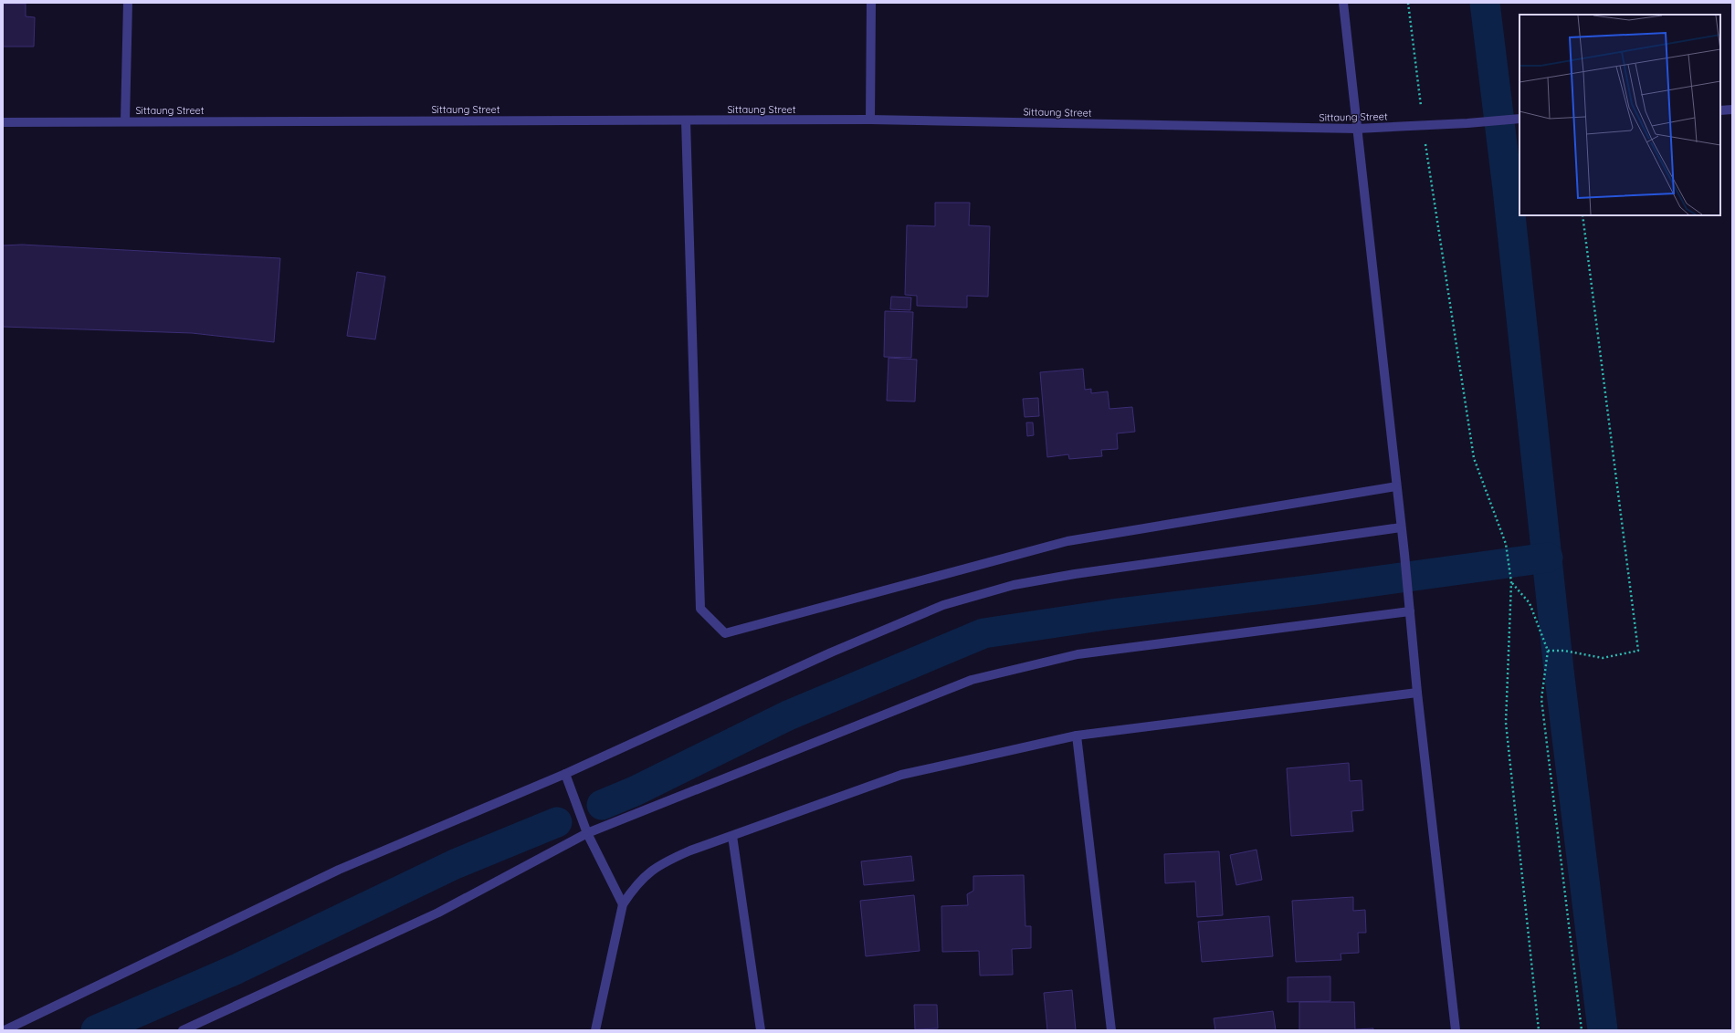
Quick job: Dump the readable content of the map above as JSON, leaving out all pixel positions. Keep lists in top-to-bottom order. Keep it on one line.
{"streets":{"street":["Sittaung Street"]}}
